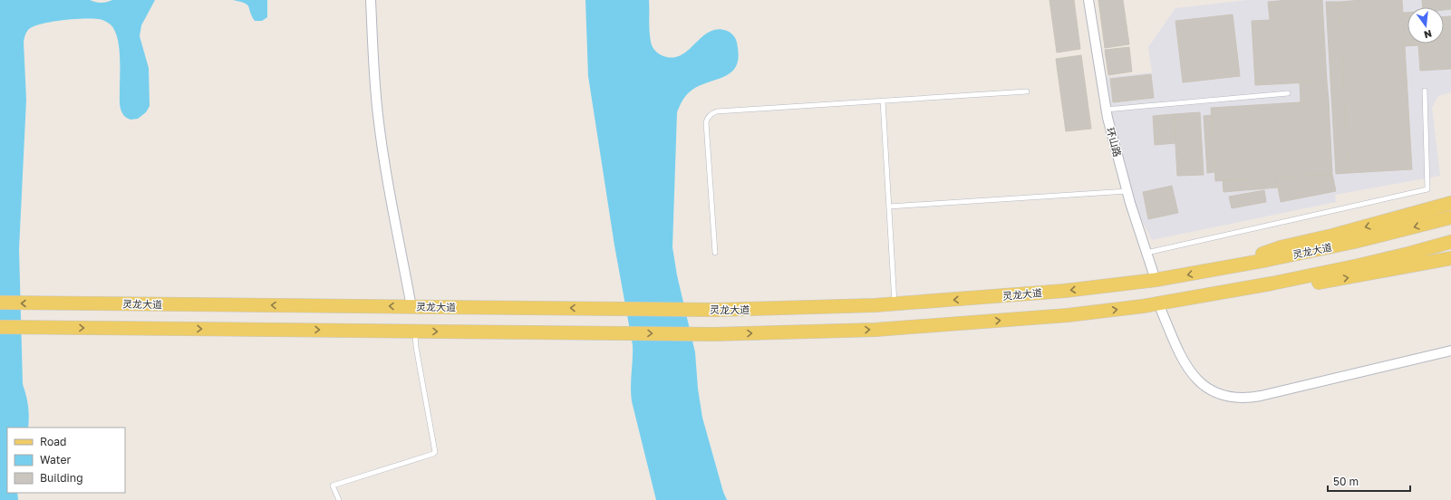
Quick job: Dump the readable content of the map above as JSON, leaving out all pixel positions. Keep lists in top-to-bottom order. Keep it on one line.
{"streets":{"main road":["灵龙大道"],"street":["环山路"]},"crossings":[["环山路","灵龙大道"]],"legend":["Road","Water","Building"],"scale_bar":"50 m","north":"bottom"}
